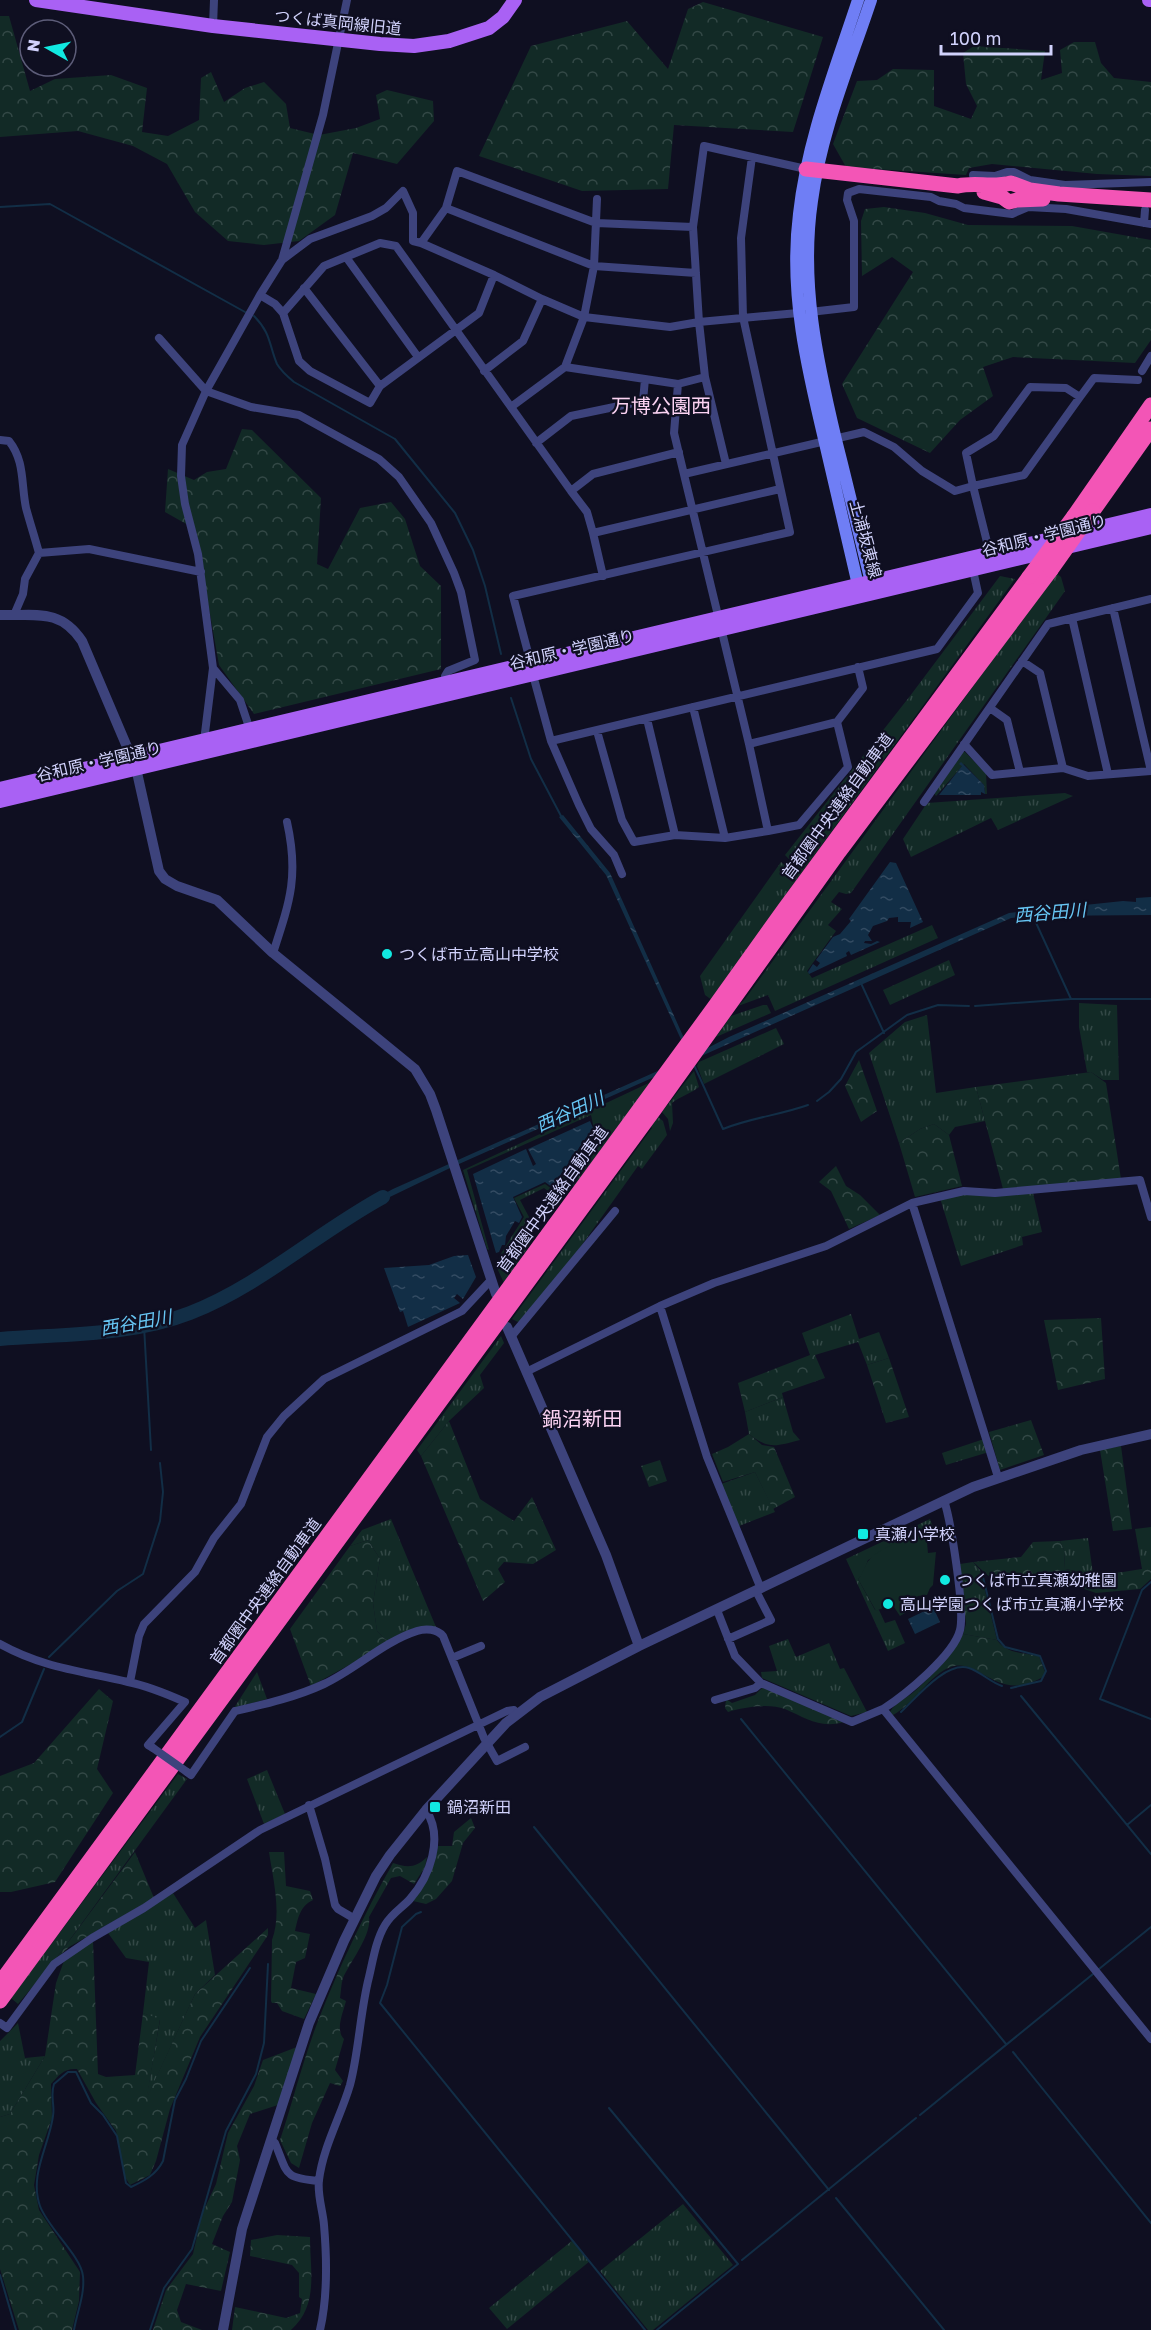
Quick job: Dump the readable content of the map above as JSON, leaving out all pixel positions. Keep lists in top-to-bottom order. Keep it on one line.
{"streets":{"highway":["首都圏中央連絡自動車道"],"main road":["つくば真岡線旧道","谷和原・学園通り","土浦坂東線"]},"crossings":[["谷和原・学園通り","土浦坂東線"]],"districts":["万博公園西","鍋沼新田"],"water":["西谷田川"],"places":{"other":["つくば市立高山中学校","つくば市立真瀬幼稚園","高山学園つくば市立真瀬小学校"],"transit":["真瀬小学校","鍋沼新田"]},"scale_bar":"100 m","north":"left"}
